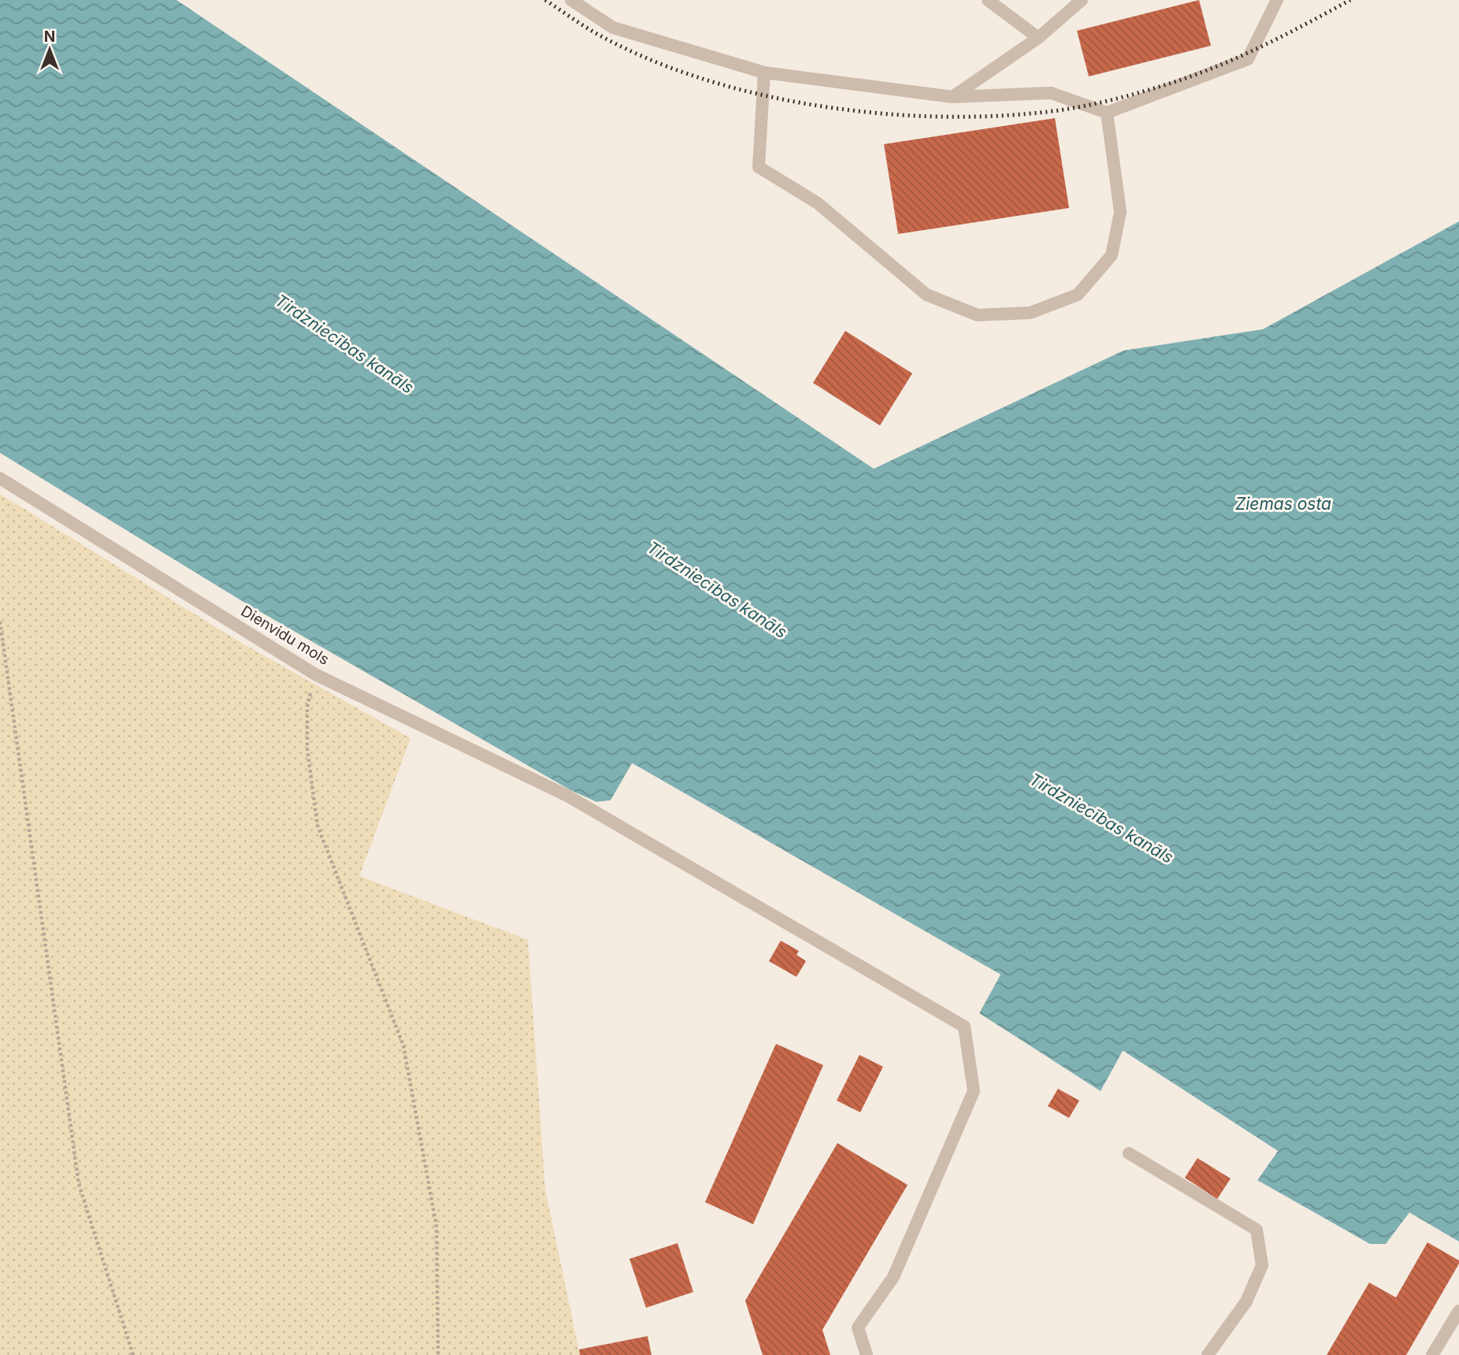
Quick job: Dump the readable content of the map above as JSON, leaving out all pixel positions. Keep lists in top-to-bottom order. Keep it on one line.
{"streets":{"lane":["Dienvidu mols"]},"water":["Tirdzniecības kanāls","Ziemas osta"],"north":"top"}
